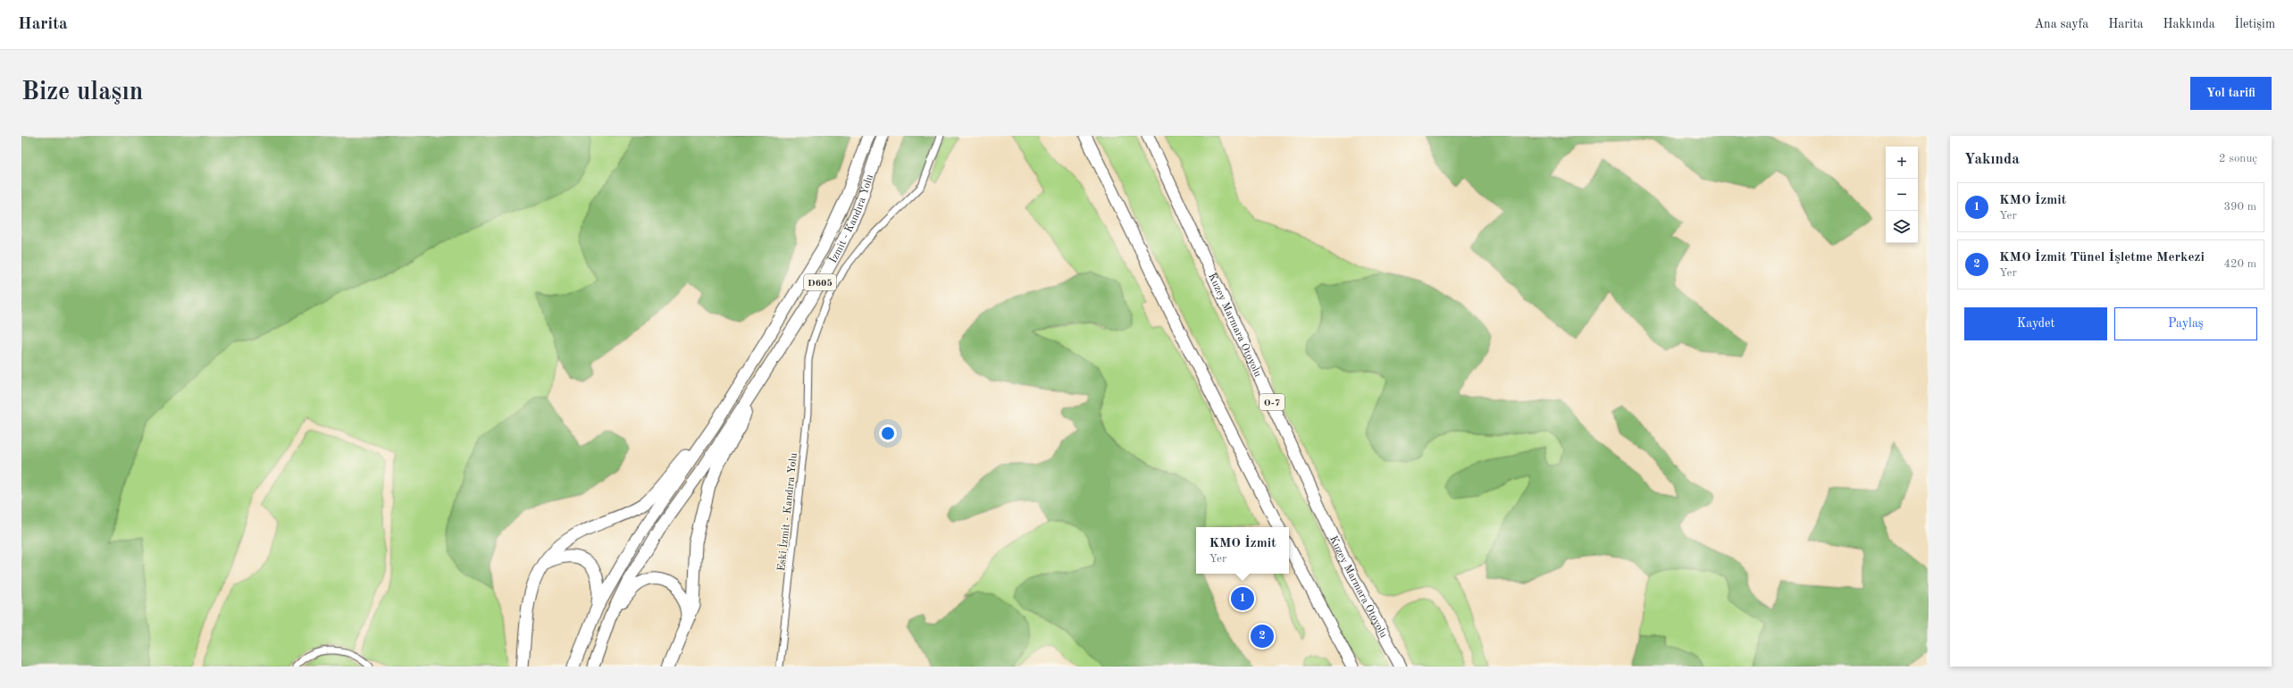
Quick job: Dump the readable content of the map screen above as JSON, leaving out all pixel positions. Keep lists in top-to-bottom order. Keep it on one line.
{"streets":{"highway":["İzmit - Kandıra Yolu","D605","Kuzey Marmara Otoyolu","O-7"],"street":["Eski İzmit - Kandıra Yolu"]},"page":{"header":"Harita","nav":["Ana sayfa","Harita","Hakkında","İletişim"],"buttons":["Yol tarifi",["Kaydet","Paylaş"]],"title":"Bize ulaşın","heading":["Yakında","2 sonuç"],"map_buttons":["+","−"],"list":[{"mark":"1","name":"KMO İzmit","note":"Yer","value":"390 m"},{"mark":"2","name":"KMO İzmit Tünel İşletme Merkezi","note":"Yer","value":"420 m"}],"popup":["KMO İzmit","Yer"],"pins":["1","2"]}}
